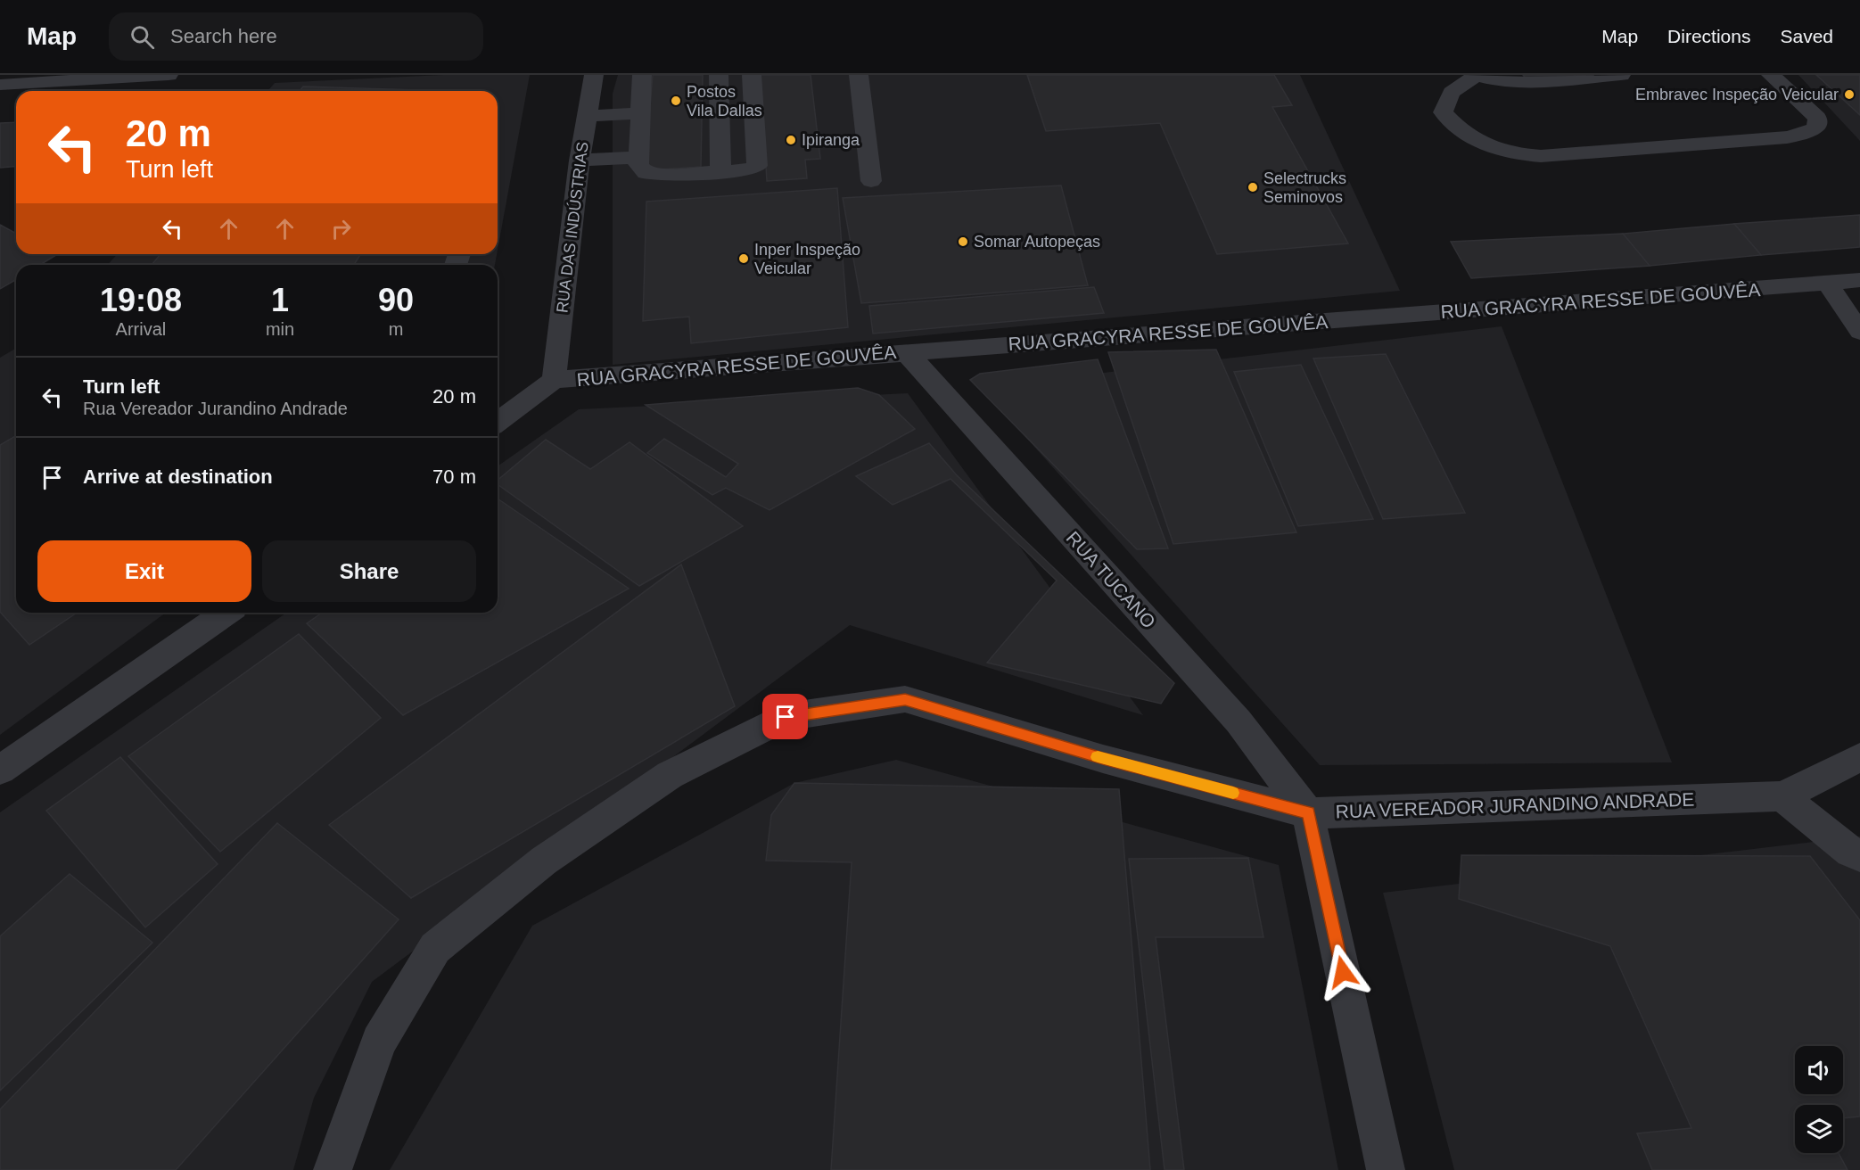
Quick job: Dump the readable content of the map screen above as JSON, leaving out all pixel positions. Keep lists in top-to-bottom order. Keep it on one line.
{"streets":{"street":["RUA DAS INDÚSTRIAS","RUA GRACYRA RESSE DE GOUVÊA","RUA TUCANO","RUA VEREADOR JURANDINO ANDRADE"]},"crossings":[["RUA DAS INDÚSTRIAS","RUA GRACYRA RESSE DE GOUVÊA"],["RUA GRACYRA RESSE DE GOUVÊA","RUA TUCANO"],["RUA TUCANO","RUA VEREADOR JURANDINO ANDRADE"]],"places":["Embravec Inspeção Veicular","Postos Vila Dallas","Ipiranga","Selectrucks Seminovos","Somar Autopeças","Inper Inspeção Veicular"],"page":{"header":"Map","search":"Search here","nav":["Map","Directions","Saved"],"turn":["20 m","Turn left"],"eta":["19:08","Arrival","1","min","90","m"],"list":[{"name":"Turn left","note":"Rua Vereador Jurandino Andrade","value":"20 m"},{"name":"Arrive at destination","value":"70 m"}],"buttons":["Exit","Share"]}}
